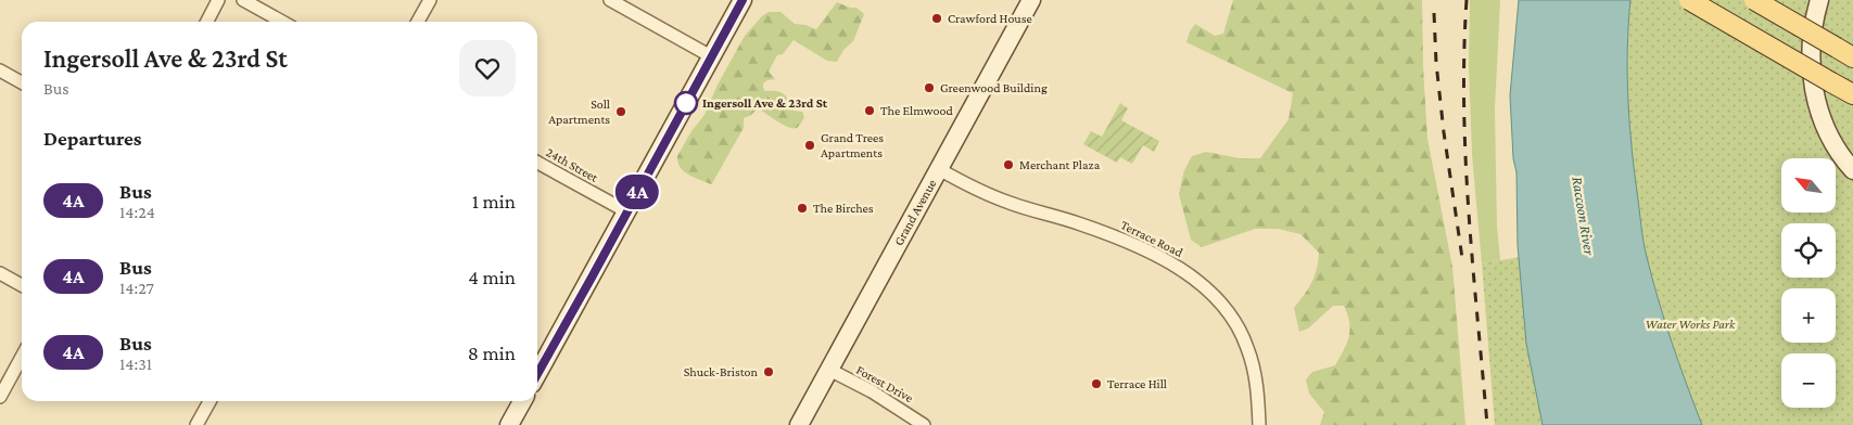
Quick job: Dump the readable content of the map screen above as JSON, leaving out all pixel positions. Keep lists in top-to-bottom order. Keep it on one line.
{"streets":{"main road":["Grand Avenue"],"street":["24th Street","Terrace Road","Forest Drive"]},"crossings":[["Grand Avenue","Terrace Road"],["Grand Avenue","Forest Drive"]],"water":["Raccoon River"],"parks":["Water Works Park"],"places":["Crawford House","Greenwood Building","Ingersoll Ave & 23rd St","The Elmwood","Soll Apartments","Grand Trees Apartments","Merchant Plaza","The Birches","Shuck-Briston","Terrace Hill"],"lines":["bus line 4A"],"north":"top left","page":{"on_map":"4A","heading":[["Ingersoll Ave & 23rd St","Bus"],"Departures"],"map_buttons":["+","−"],"list":[{"mark":"4A","name":"Bus","note":"14:24","value":"1 min"},{"mark":"4A","name":"Bus","note":"14:27","value":"4 min"},{"mark":"4A","name":"Bus","note":"14:31","value":"8 min"}]}}
